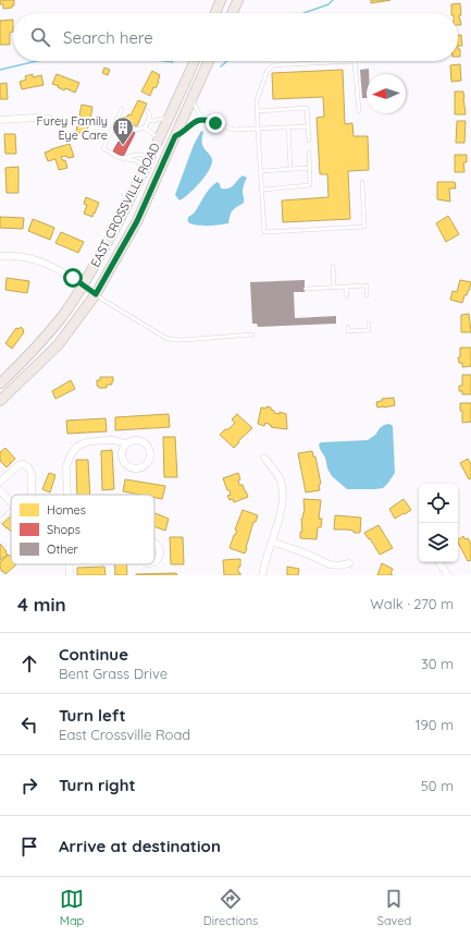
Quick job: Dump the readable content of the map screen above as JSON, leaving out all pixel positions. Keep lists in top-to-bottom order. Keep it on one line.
{"streets":{"main road":["EAST CROSSVILLE ROAD"]},"places":{"building":["Furey Family Eye Care"]},"legend":["Homes","Shops","Other"],"north":"left","page":{"search":"Search here","heading":["4 min","Walk · 270 m"],"list":[["Continue","Bent Grass Drive","30 m"],["Turn left","East Crossville Road","190 m"],["Turn right","50 m"],"Arrive at destination"],"nav":["Map","Directions","Saved"]}}
